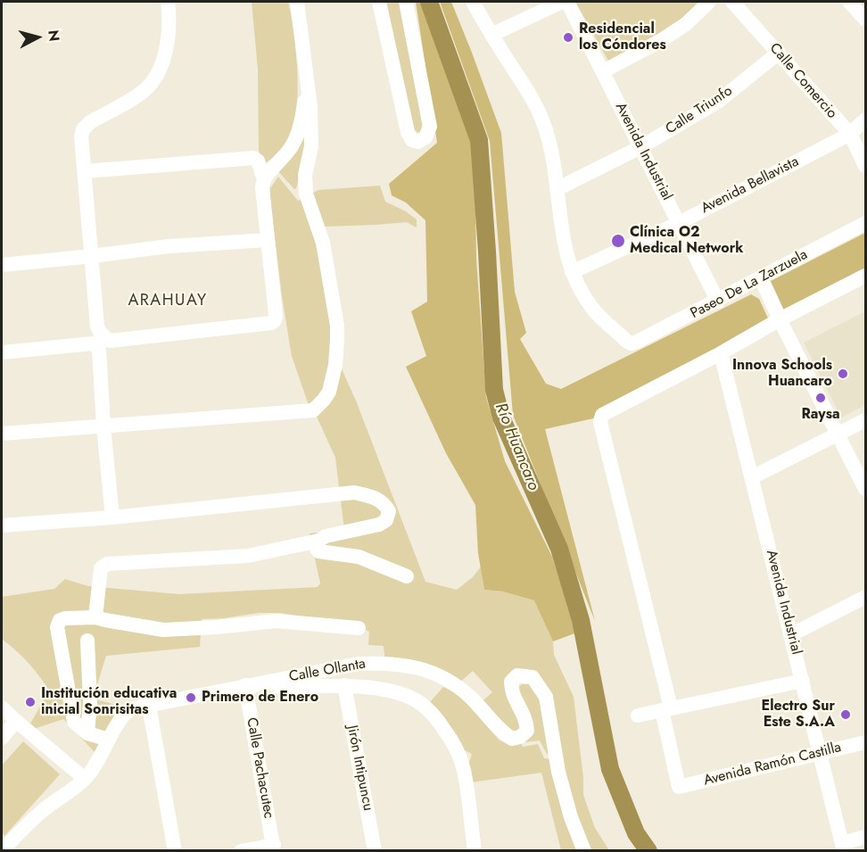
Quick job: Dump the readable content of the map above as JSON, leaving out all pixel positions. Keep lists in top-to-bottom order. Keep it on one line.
{"streets":{"street":["Calle Comercio","Calle Triunfo","Avenida Industrial","Avenida Bellavista","Paseo De La Zarzuela","Calle Ollanta","Avenida Ramón Castilla","Calle Pachacutec","Jirón Intipuncu"]},"crossings":[["Calle Comercio","Calle Triunfo"],["Calle Comercio","Avenida Bellavista"],["Calle Triunfo","Avenida Industrial"],["Avenida Industrial","Avenida Bellavista"],["Avenida Industrial","Paseo De La Zarzuela"],["Avenida Industrial","Avenida Ramón Castilla"],["Avenida Bellavista","Paseo De La Zarzuela"],["Calle Ollanta","Calle Pachacutec"]],"districts":["ARAHUAY"],"water":["Río Huancaro"],"places":["Residencial los Cóndores","Clínica O2 Medical Network","Innova Schools Huancaro","Raysa","Primero de Enero","Institución educativa inicial Sonrisitas","Electro Sur Este S.A.A"],"north":"right"}
